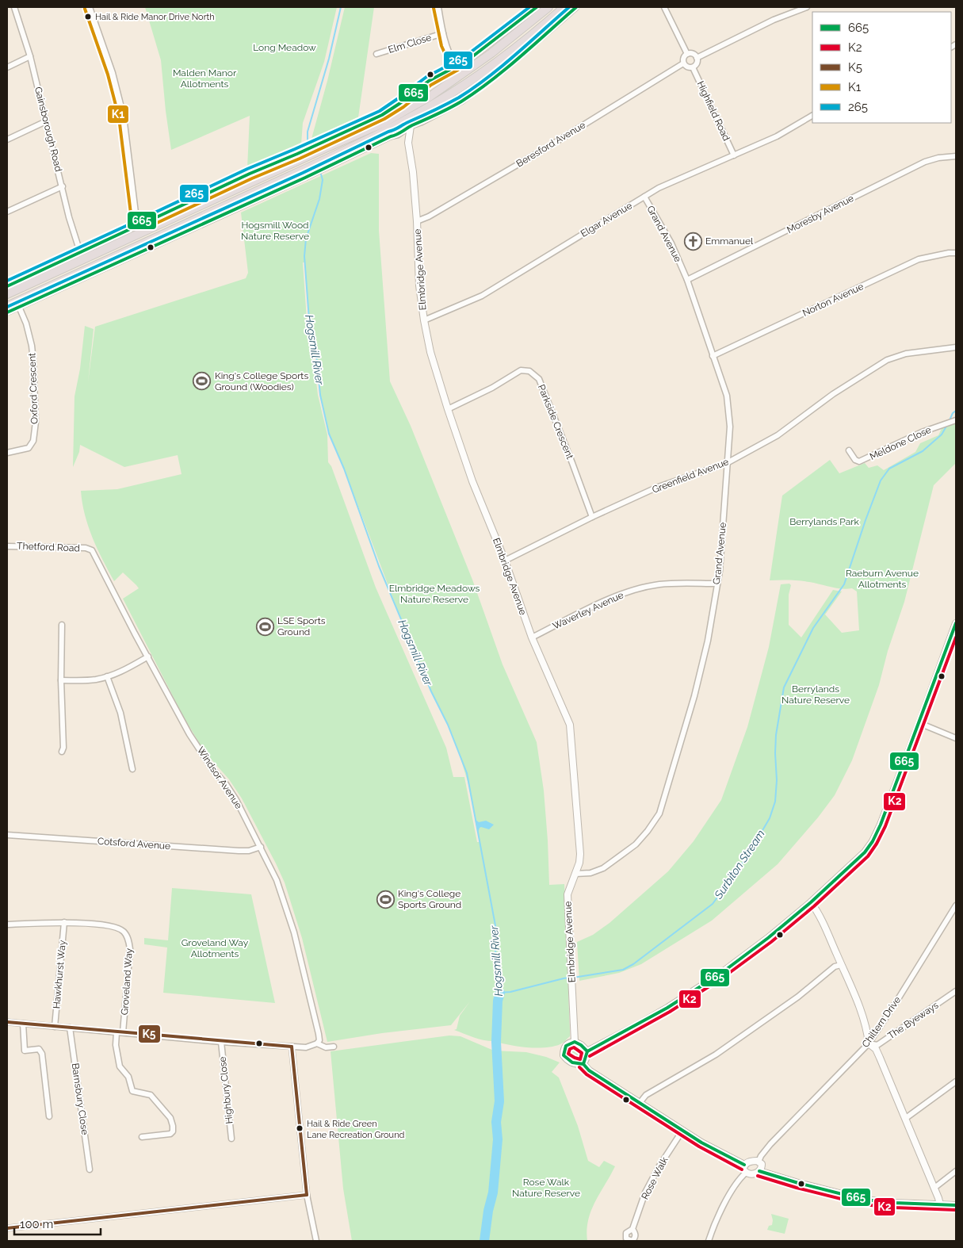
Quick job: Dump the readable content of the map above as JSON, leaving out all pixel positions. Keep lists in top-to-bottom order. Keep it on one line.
{"streets":{"street":["Elm Close","Highfield Road","Gainsborough Road","Beresford Avenue","Moresby Avenue","Elgar Avenue","Grand Avenue","Elmbridge Avenue","Norton Avenue","Oxford Crescent","Parkside Crescent","Meldone Close","Greenfield Avenue","Thetford Road","Waverley Avenue","Windsor Avenue","Cotsford Avenue","Hawkhurst Way","Groveland Way","The Byeways","Chiltern Drive","Highbury Close","Barnsbury Close","Rose Walk"]},"crossings":[["Highfield Road","Beresford Avenue"],["Highfield Road","Elgar Avenue"],["Beresford Avenue","Elmbridge Avenue"],["Moresby Avenue","Grand Avenue"],["Elgar Avenue","Grand Avenue"],["Elgar Avenue","Elmbridge Avenue"],["Grand Avenue","Elmbridge Avenue"],["Grand Avenue","Norton Avenue"],["Grand Avenue","Greenfield Avenue"],["Grand Avenue","Waverley Avenue"],["Elmbridge Avenue","Parkside Crescent"],["Elmbridge Avenue","Greenfield Avenue"],["Elmbridge Avenue","Waverley Avenue"],["Parkside Crescent","Greenfield Avenue"],["Thetford Road","Windsor Avenue"],["Windsor Avenue","Cotsford Avenue"],["Hawkhurst Way","Groveland Way"],["The Byeways","Chiltern Drive"]],"water":["Hogsmill River","Surbiton Stream"],"parks":["Long Meadow","Malden Manor Allotments","Hogsmill Wood Nature Reserve","Berrylands Park","Raeburn Avenue Allotments","Elmbridge Meadows Nature Reserve","Berrylands Nature Reserve","Groveland Way Allotments","Rose Walk Nature Reserve"],"places":{"other":["Hail & Ride Manor Drive North","Hail & Ride Green Lane Recreation Ground"],"church":["Emmanuel"],"sports":["King's College Sports Ground (Woodies)","LSE Sports Ground","King's College Sports Ground"]},"lines":["transit line 665","transit line 265","transit line K1","transit line K2","transit line K5"],"legend":["665","K2","K5","K1","265"],"scale_bar":"100 m"}
